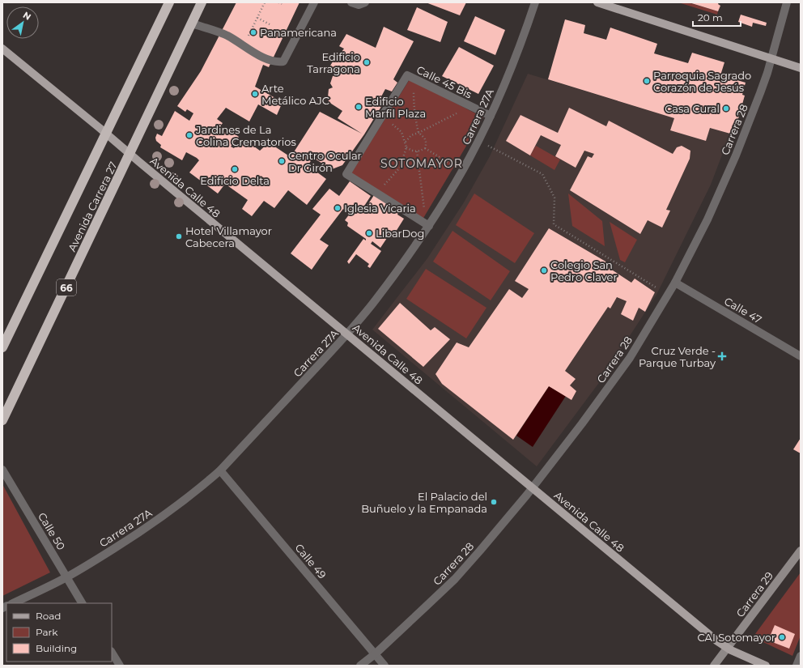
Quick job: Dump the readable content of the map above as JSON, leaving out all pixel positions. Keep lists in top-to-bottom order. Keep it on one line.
{"streets":{"highway":["Avenida Carrera 27","66"],"main road":["Avenida Calle 48"],"street":["Calle 45 Bis","Carrera 27A","Carrera 28","Calle 47","Calle 50","Calle 49","Carrera 29"]},"crossings":[["Calle 45 Bis","Carrera 27A"],["Carrera 27A","Avenida Calle 48"],["Carrera 27A","Calle 50"],["Carrera 27A","Calle 49"],["Carrera 28","Avenida Calle 48"],["Carrera 28","Calle 47"],["Carrera 28","Calle 49"],["Avenida Calle 48","Avenida Carrera 27"],["Avenida Calle 48","Carrera 29"]],"districts":["SOTOMAYOR"],"places":{"other":["Panamericana","Edificio Tarragona","Parroquia Sagrado Corazón de Jesús","Arte Metálico AJC","Edificio Marfil Plaza","Casa Cural","Jardines de La Colina Crematorios","Centro Ocular Dr Girón","Edificio Delta","Iglesia Vicaria","LibarDog","Hotel Villamayor Cabecera","Colegio San Pedro Claver","El Palacio del Buñuelo y la Empanada","CAI Sotomayor"],"health":["Cruz Verde - Parque Turbay"]},"legend":["Road","Park","Building"],"scale_bar":"20 m","north":"top right"}
